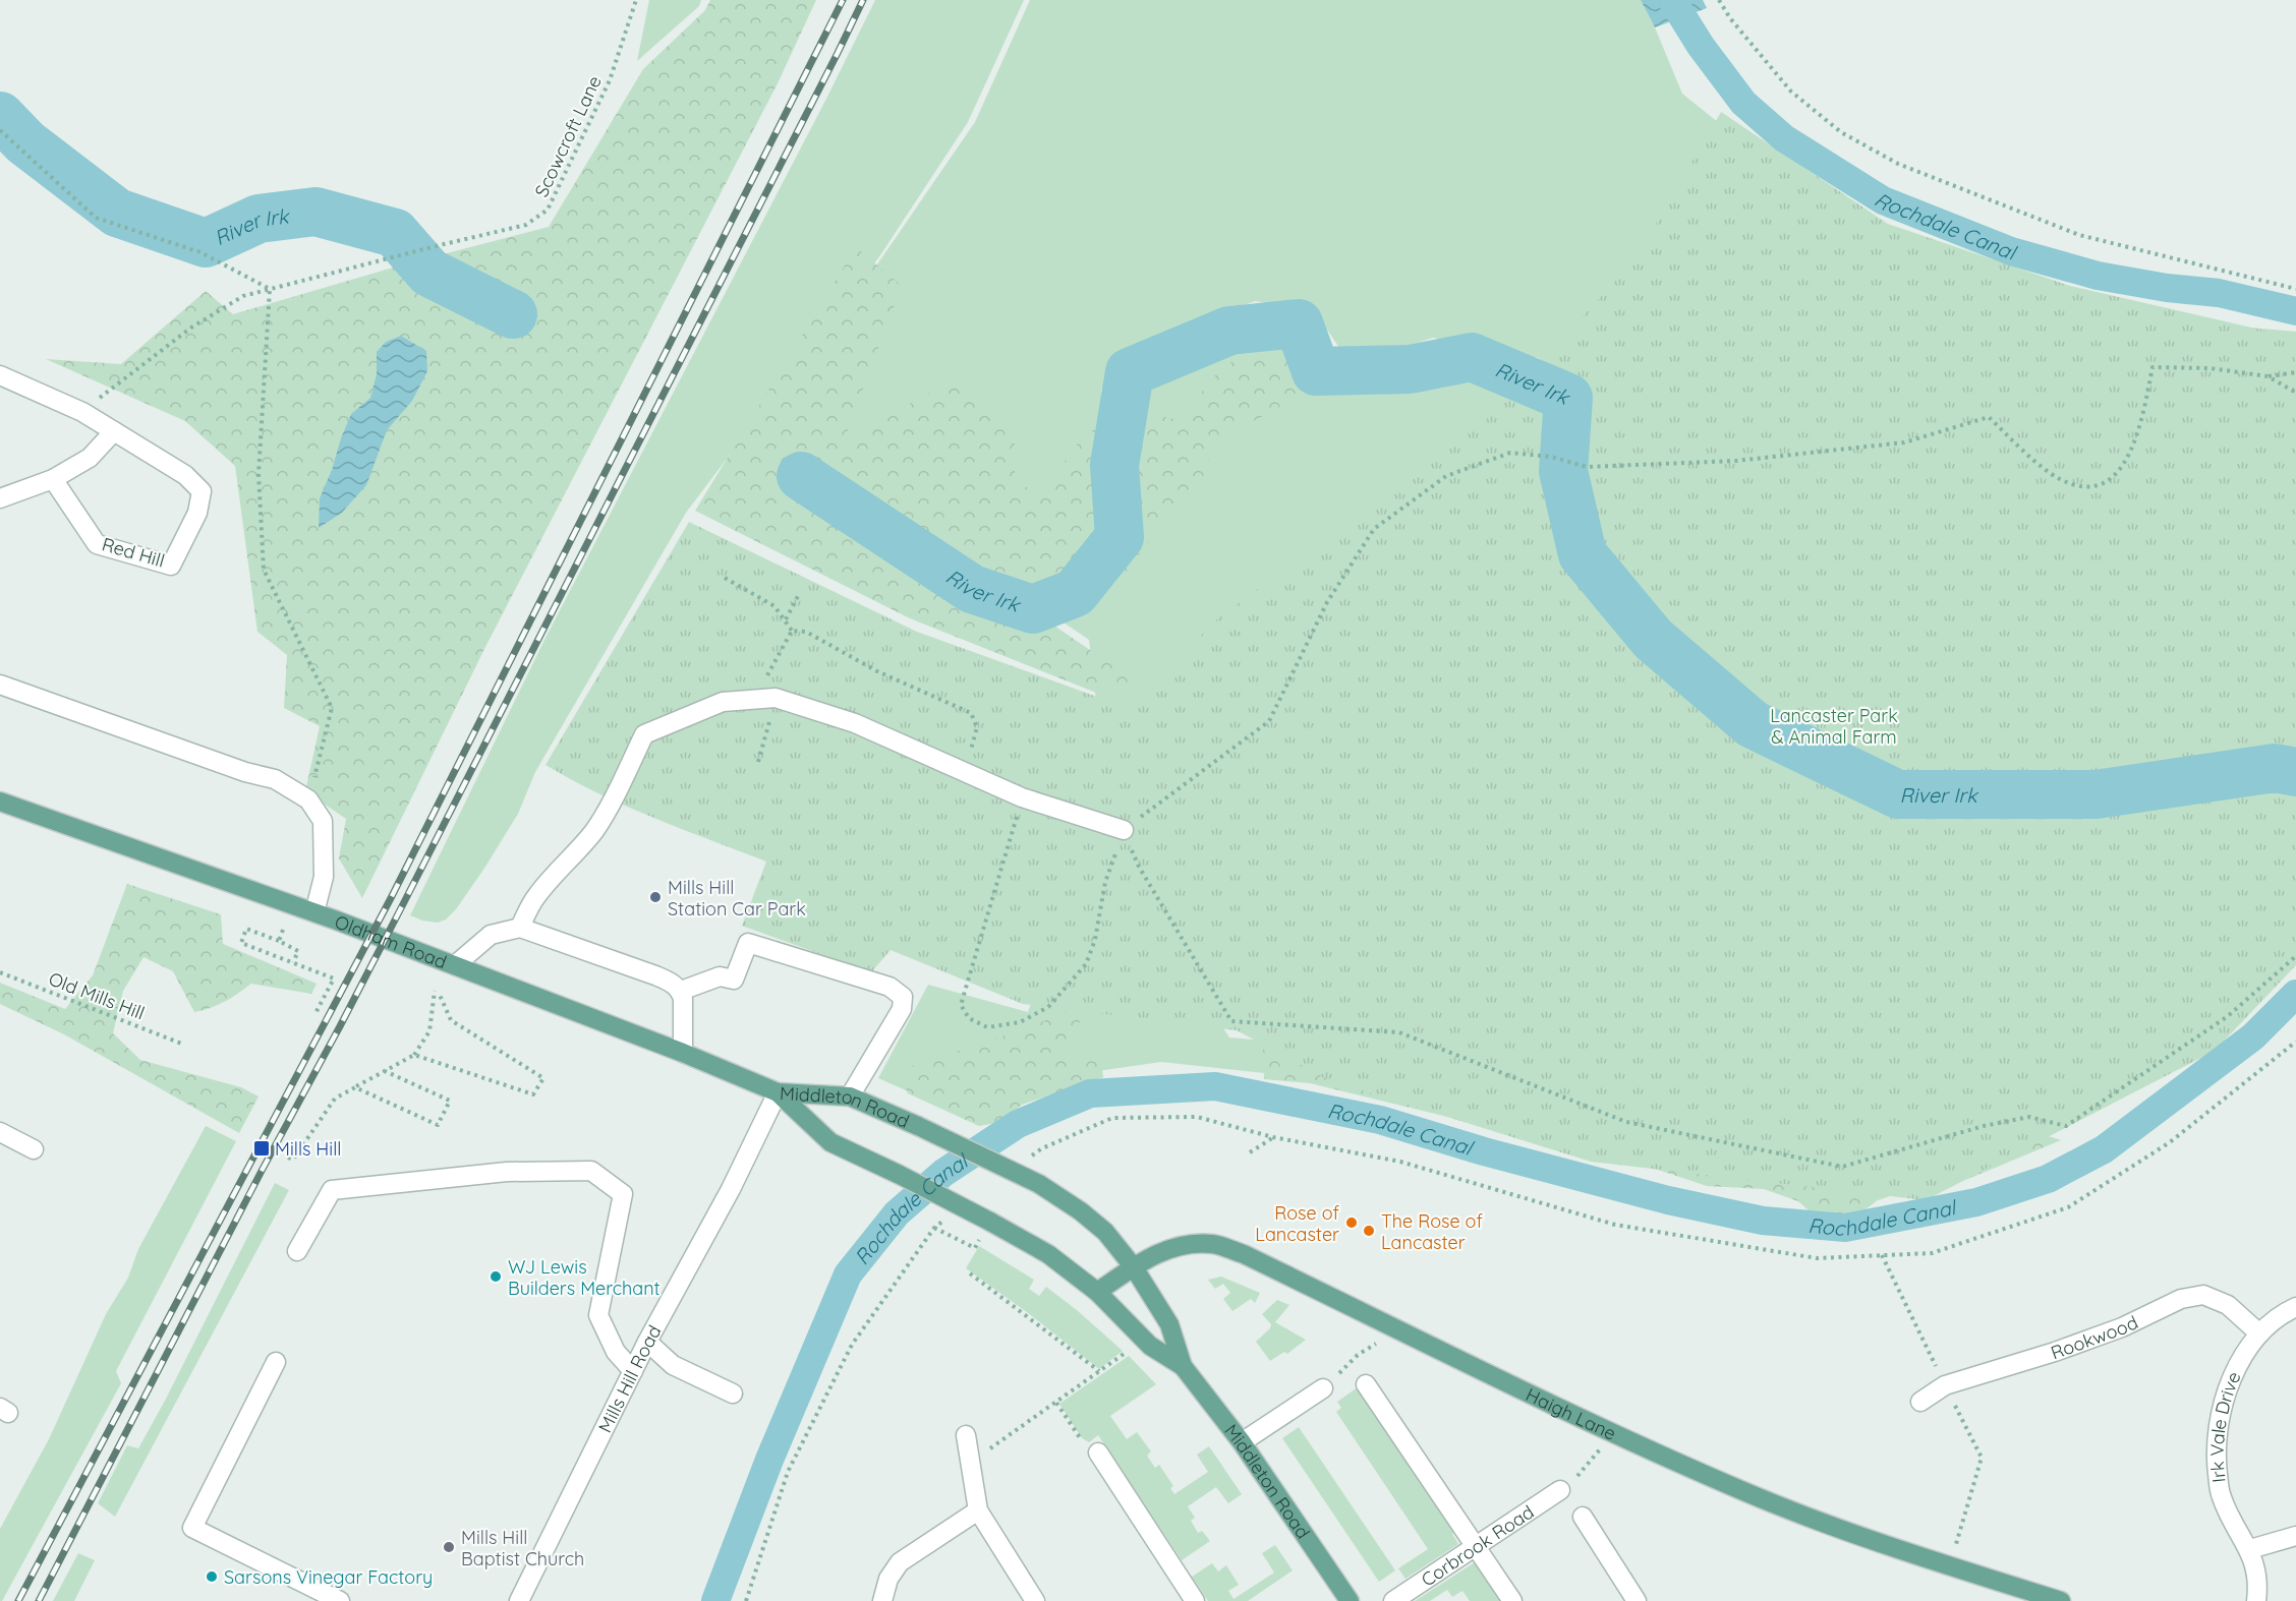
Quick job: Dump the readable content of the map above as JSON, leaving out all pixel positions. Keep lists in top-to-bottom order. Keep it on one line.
{"streets":{"main road":["Oldham Road","Middleton Road","Haigh Lane"],"street":["Red Hill","Rookwood","Mills Hill Road","Irk Vale Drive","Corbrook Road"],"path":["Scowcroft Lane","Old Mills Hill"]},"crossings":[["Oldham Road","Middleton Road"],["Oldham Road","Mills Hill Road"],["Middleton Road","Mills Hill Road"],["Middleton Road","Haigh Lane"],["Rookwood","Irk Vale Drive"]],"water":["Rochdale Canal","River Irk"],"parks":["Lancaster Park & Animal Farm"],"places":{"other":["Mills Hill Station Car Park","Rose of Lancaster","The Rose of Lancaster","WJ Lewis Builders Merchant","Mills Hill Baptist Church","Sarsons Vinegar Factory"],"transit":["Mills Hill"]}}
